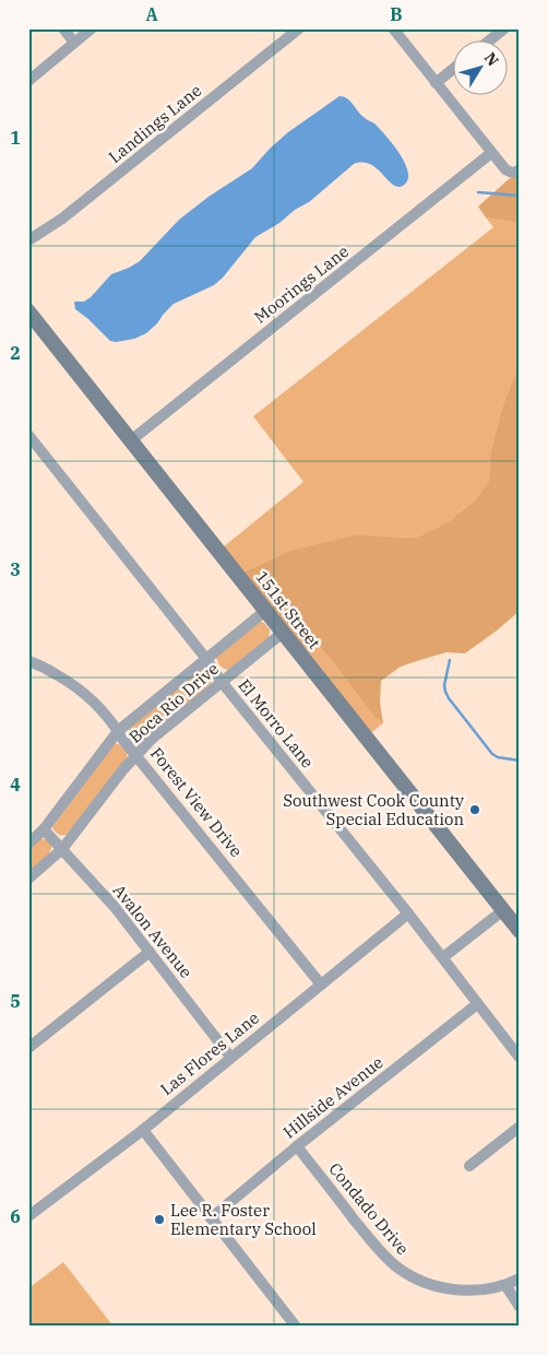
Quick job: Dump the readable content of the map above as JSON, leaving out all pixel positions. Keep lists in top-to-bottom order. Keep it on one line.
{"streets":{"street":["Landings Lane","Moorings Lane","151st Street","Boca Rio Drive","El Morro Lane","Forest View Drive","Avalon Avenue","Las Flores Lane","Hillside Avenue","Condado Drive"]},"crossings":[["Moorings Lane","151st Street"],["151st Street","Boca Rio Drive"],["Boca Rio Drive","El Morro Lane"],["Boca Rio Drive","Forest View Drive"],["Boca Rio Drive","Avalon Avenue"],["El Morro Lane","Las Flores Lane"],["El Morro Lane","Hillside Avenue"],["Forest View Drive","Las Flores Lane"],["Avalon Avenue","Las Flores Lane"],["Hillside Avenue","Condado Drive"]],"places":["Southwest Cook County Special Education","Lee R. Foster Elementary School"],"north":"top right","grid":{"columns":["A","B"],"rows":["1","2","3","4","5","6"]}}
